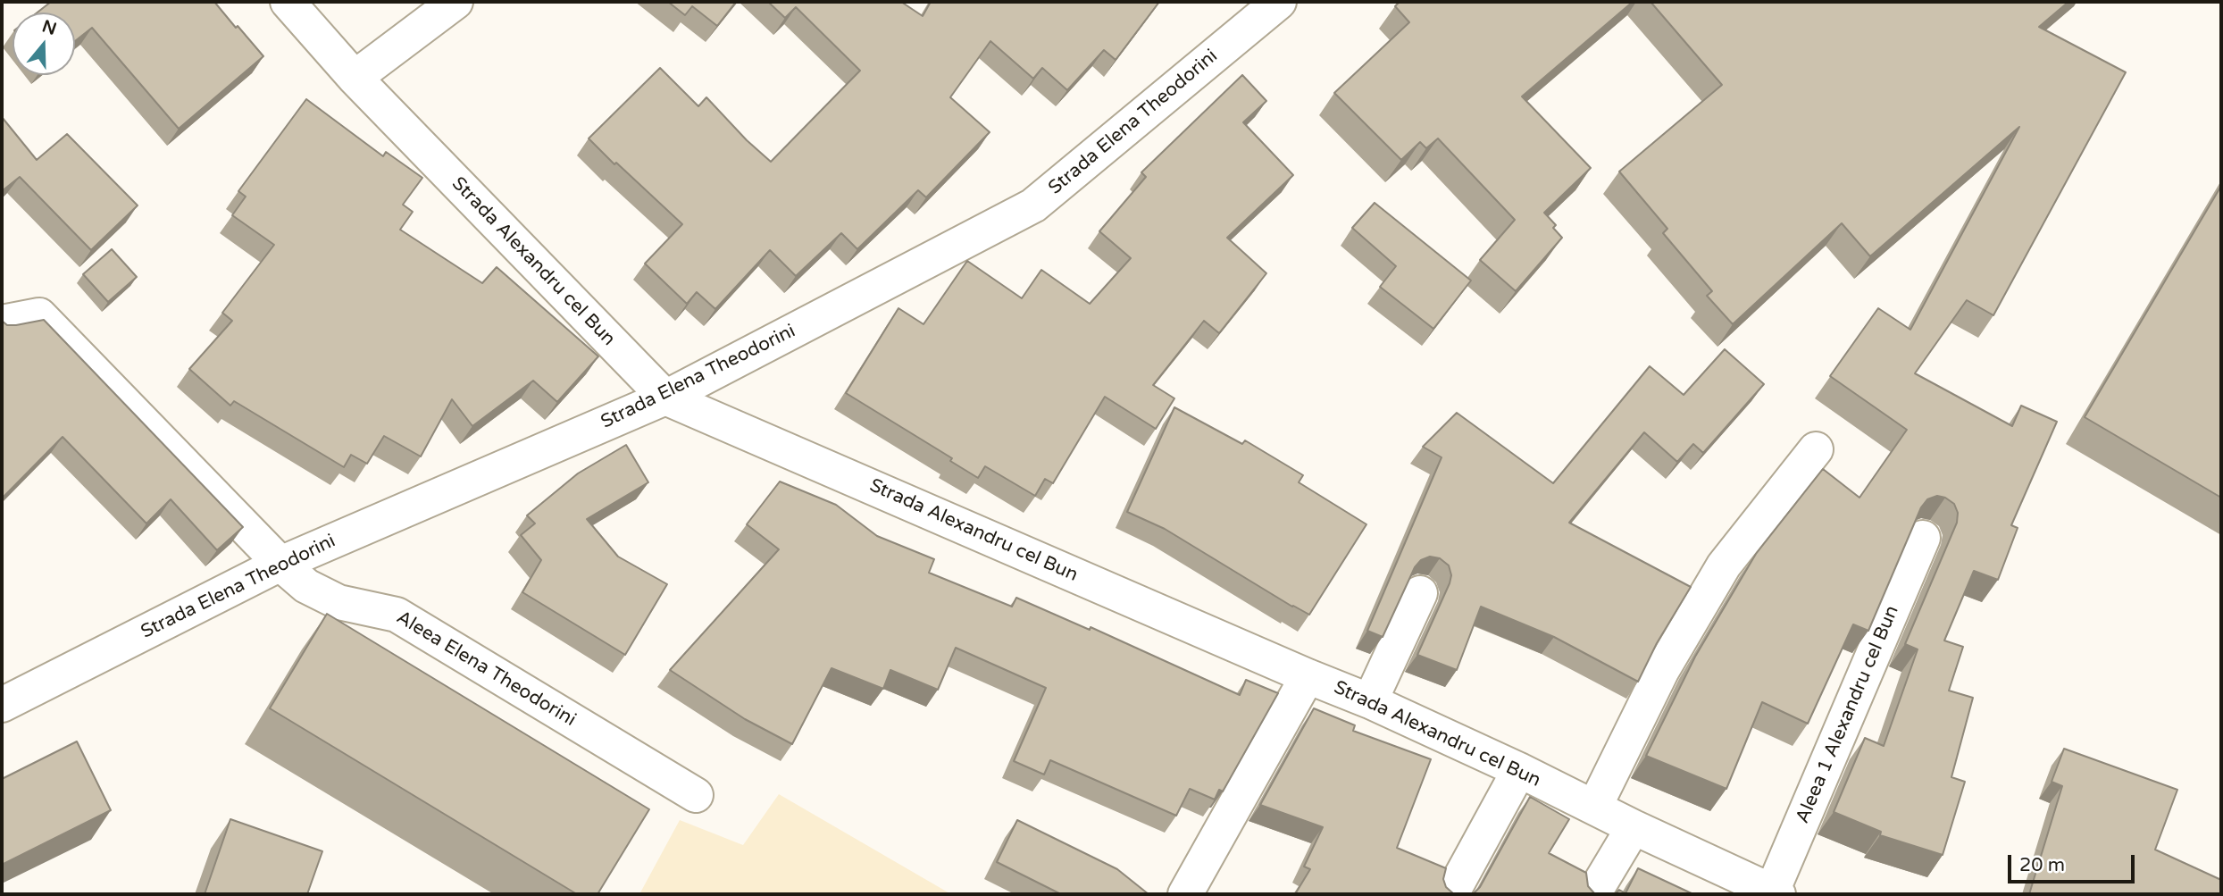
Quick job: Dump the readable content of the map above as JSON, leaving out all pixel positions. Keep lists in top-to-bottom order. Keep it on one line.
{"streets":{"street":["Strada Elena Theodorini","Strada Alexandru cel Bun","Aleea Elena Theodorini","Aleea 1 Alexandru cel Bun"]},"crossings":[["Strada Elena Theodorini","Strada Alexandru cel Bun"],["Strada Elena Theodorini","Aleea Elena Theodorini"],["Strada Alexandru cel Bun","Aleea 1 Alexandru cel Bun"]],"scale_bar":"20 m","north":"top"}
